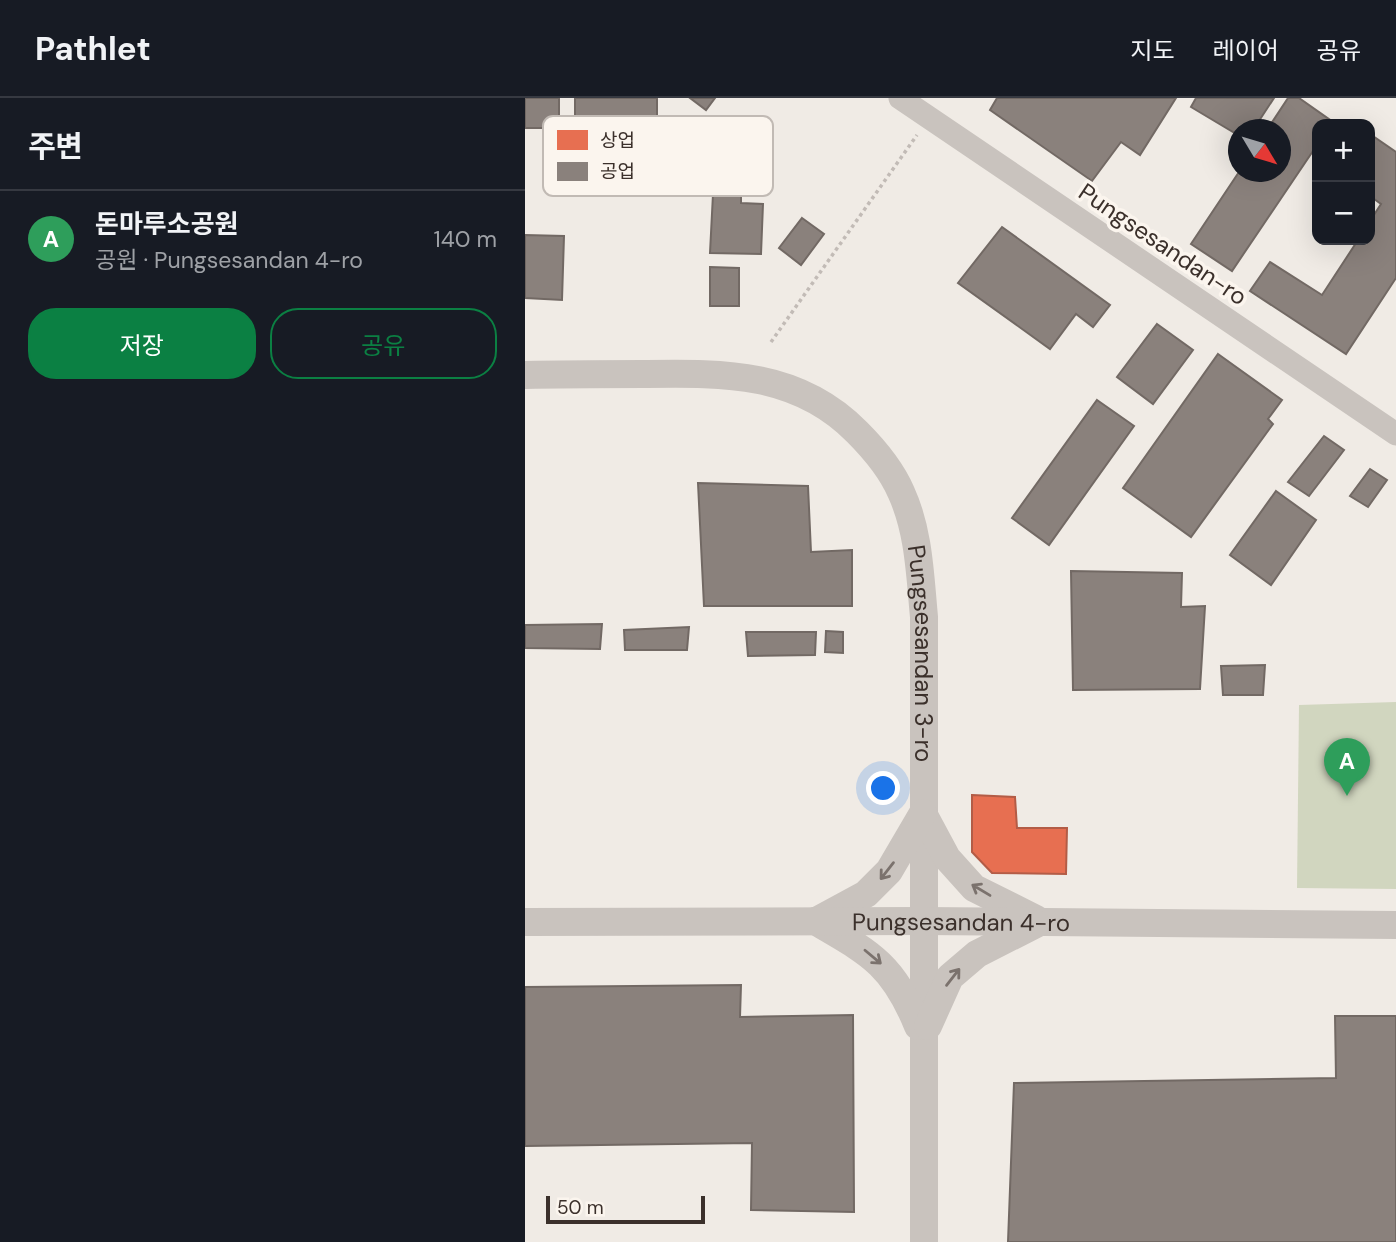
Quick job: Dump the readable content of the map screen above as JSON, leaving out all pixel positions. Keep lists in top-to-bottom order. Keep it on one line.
{"streets":{"street":["Pungsesandan-ro","Pungsesandan 3-ro","Pungsesandan 4-ro"]},"crossings":[["Pungsesandan 3-ro","Pungsesandan 4-ro"]],"legend":["상업","공업"],"scale_bar":"50 m","north":"bottom right","page":{"header":"Pathlet","nav":["지도","레이어","공유"],"heading":"주변","map_buttons":["+","−"],"list":[{"mark":"A","name":"돈마루소공원","note":"공원 · Pungsesandan 4-ro","value":"140 m"}],"buttons":["저장","공유"],"pins":"A","scale":"50 m"}}
